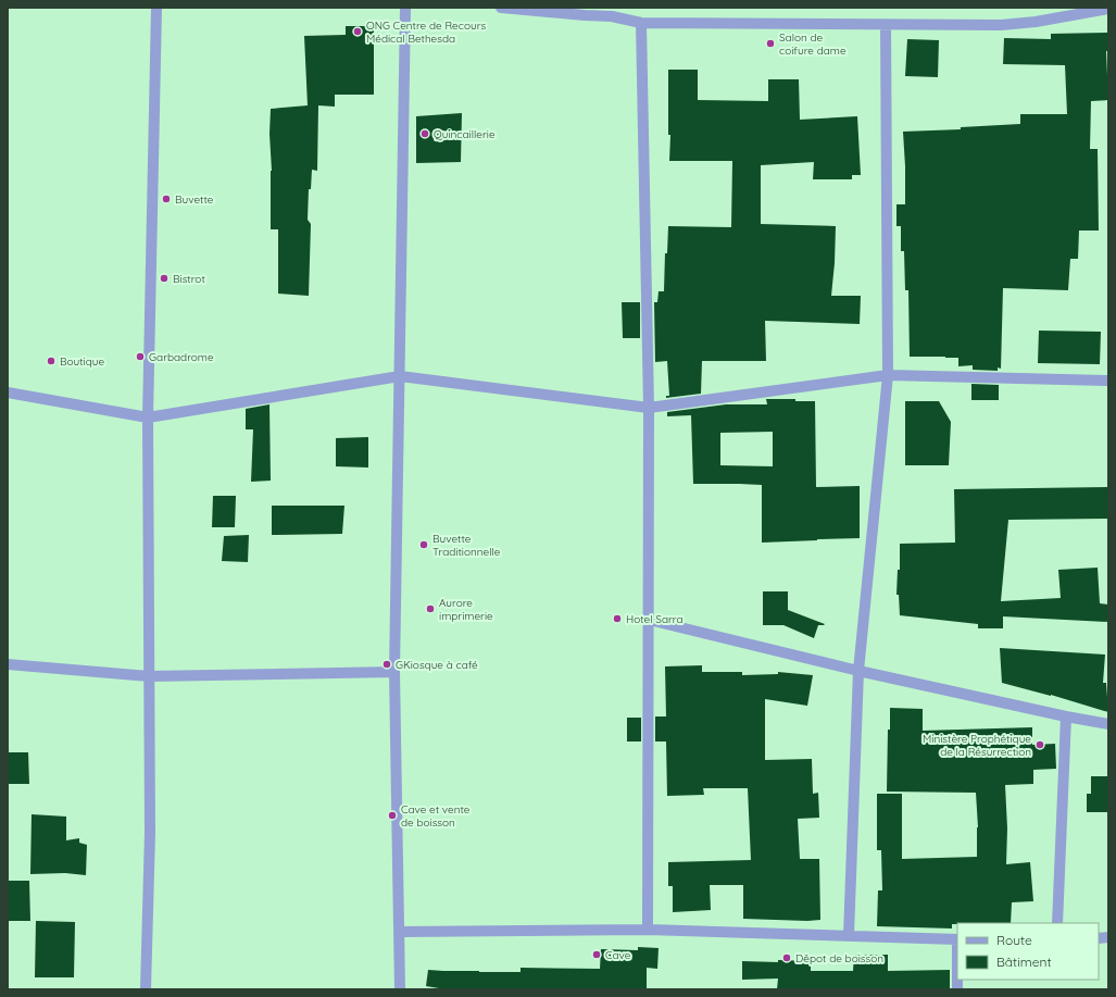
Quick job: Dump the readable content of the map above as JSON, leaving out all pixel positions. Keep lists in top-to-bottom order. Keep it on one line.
{"places":["ONG Centre de Recours Médical Bethesda","Salon de coifure dame","Quincaillerie","Buvette","Bistrot","Garbadrome","Boutique","Buvette Traditionnelle","Aurore imprimerie","Hotel Sarra","GKiosque à café","Ministère Prophétique de la Résurrection","Cave et vente de boisson","Cave","Dêpot de boisson"],"legend":["Route","Bâtiment"]}
